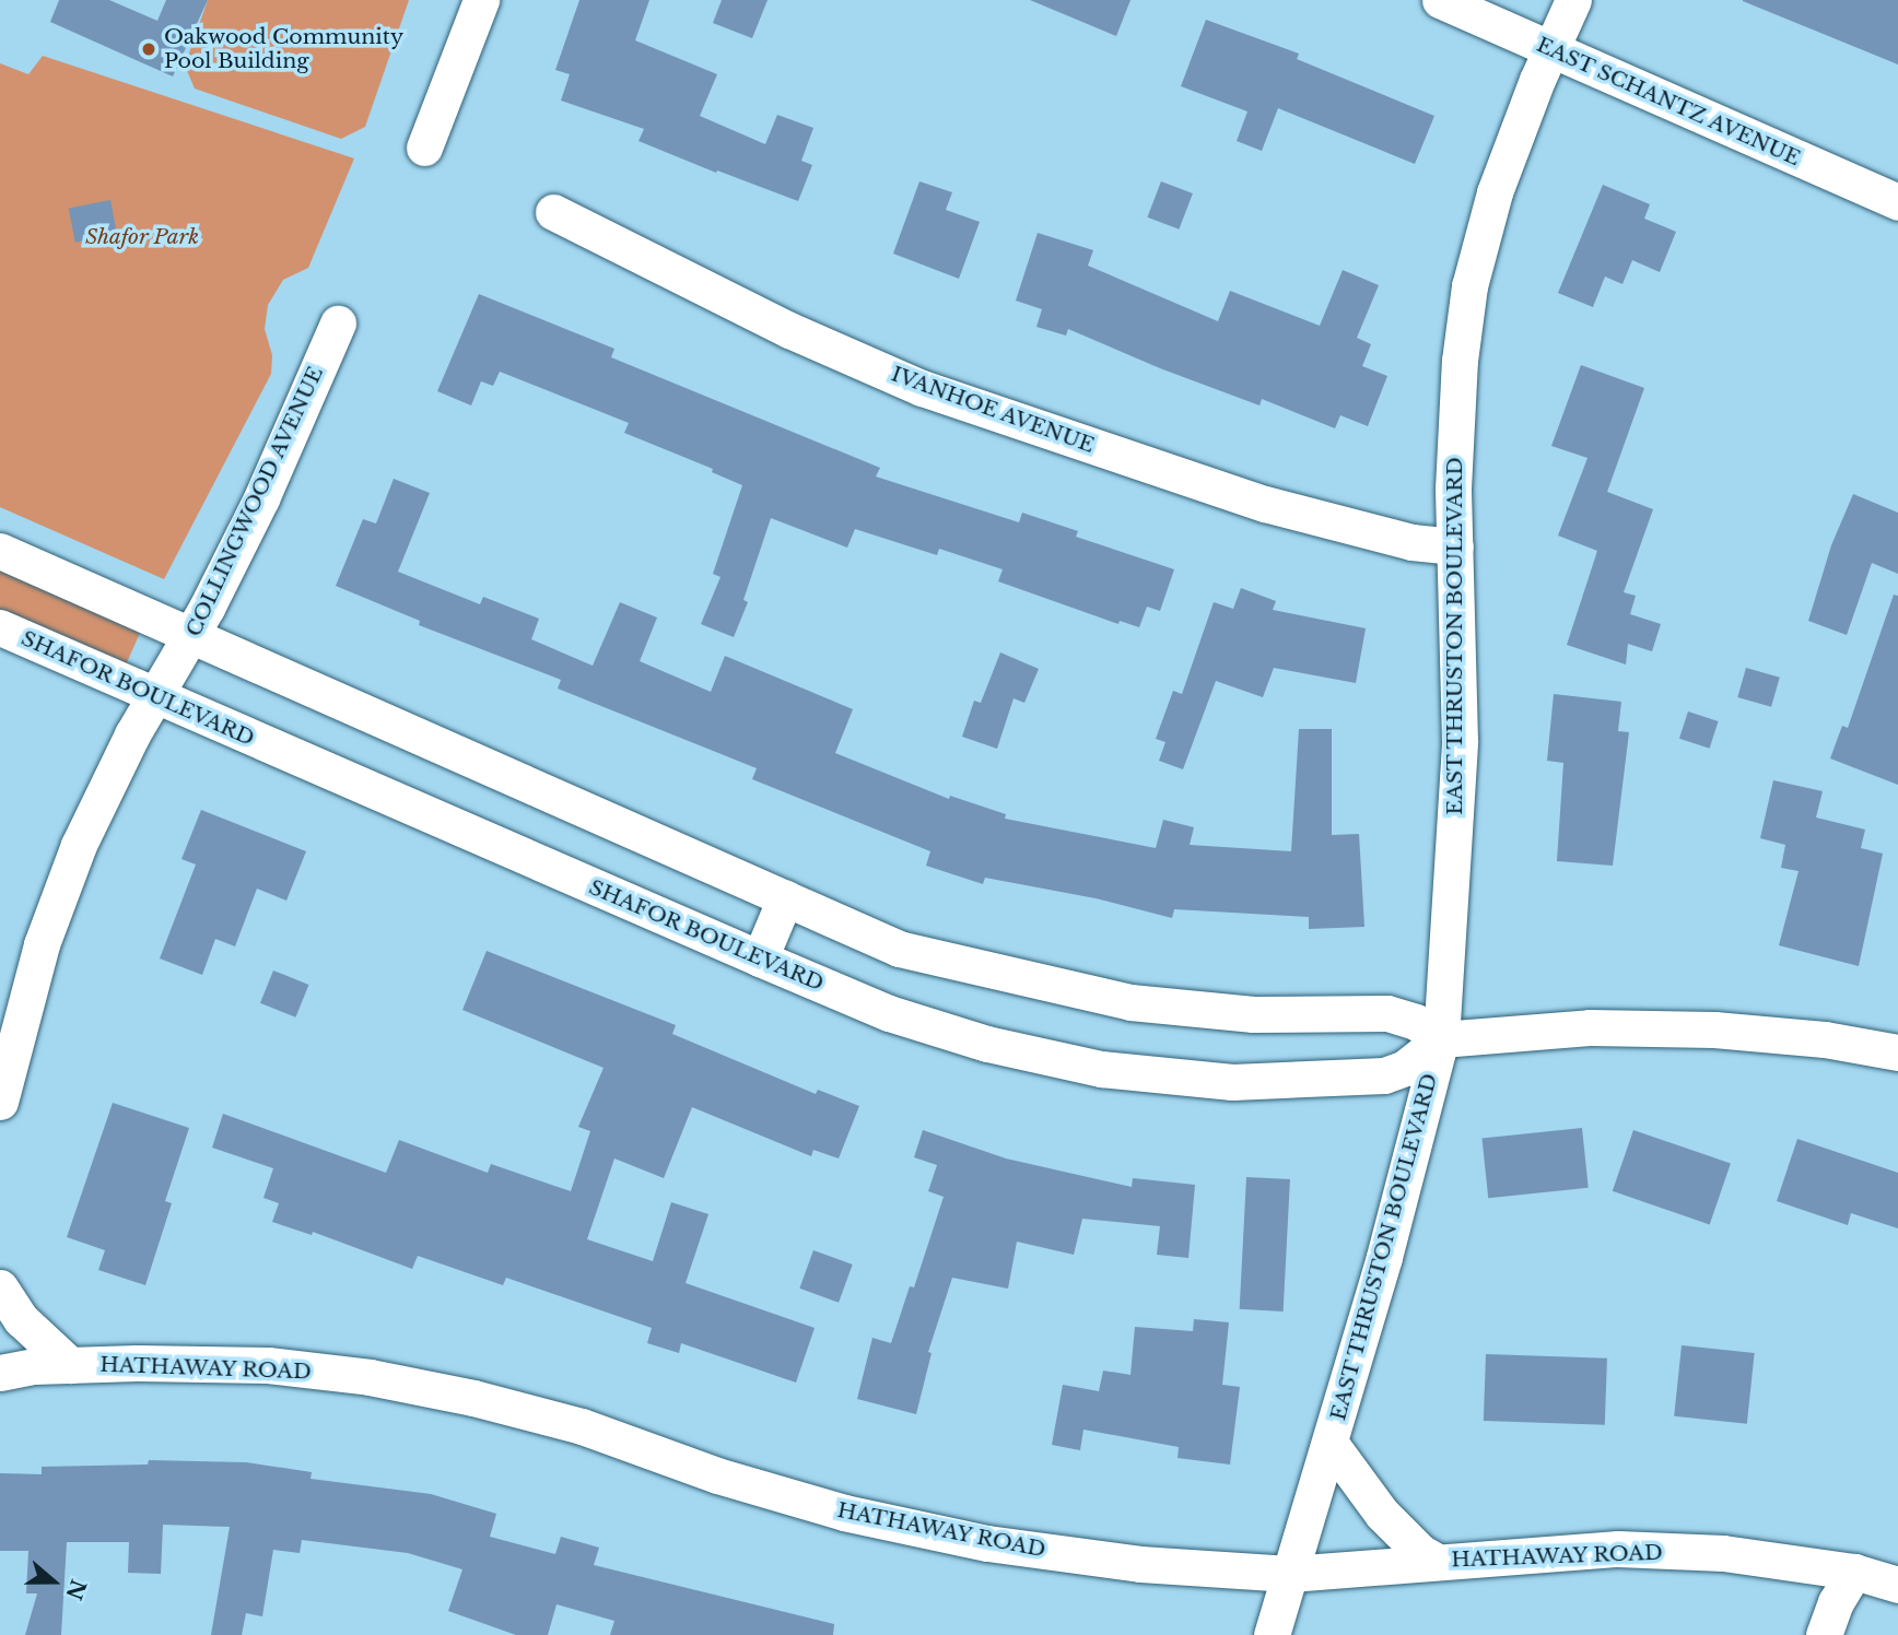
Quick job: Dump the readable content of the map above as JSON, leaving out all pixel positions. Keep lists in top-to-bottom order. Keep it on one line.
{"streets":{"street":["EAST SCHANTZ AVENUE","IVANHOE AVENUE","COLLINGWOOD AVENUE","EAST THRUSTON BOULEVARD","SHAFOR BOULEVARD","HATHAWAY ROAD"]},"crossings":[["EAST SCHANTZ AVENUE","EAST THRUSTON BOULEVARD"],["IVANHOE AVENUE","EAST THRUSTON BOULEVARD"],["COLLINGWOOD AVENUE","SHAFOR BOULEVARD"],["EAST THRUSTON BOULEVARD","SHAFOR BOULEVARD"],["EAST THRUSTON BOULEVARD","HATHAWAY ROAD"]],"parks":["Shafor Park"],"places":["Oakwood Community Pool Building"],"north":"right"}
